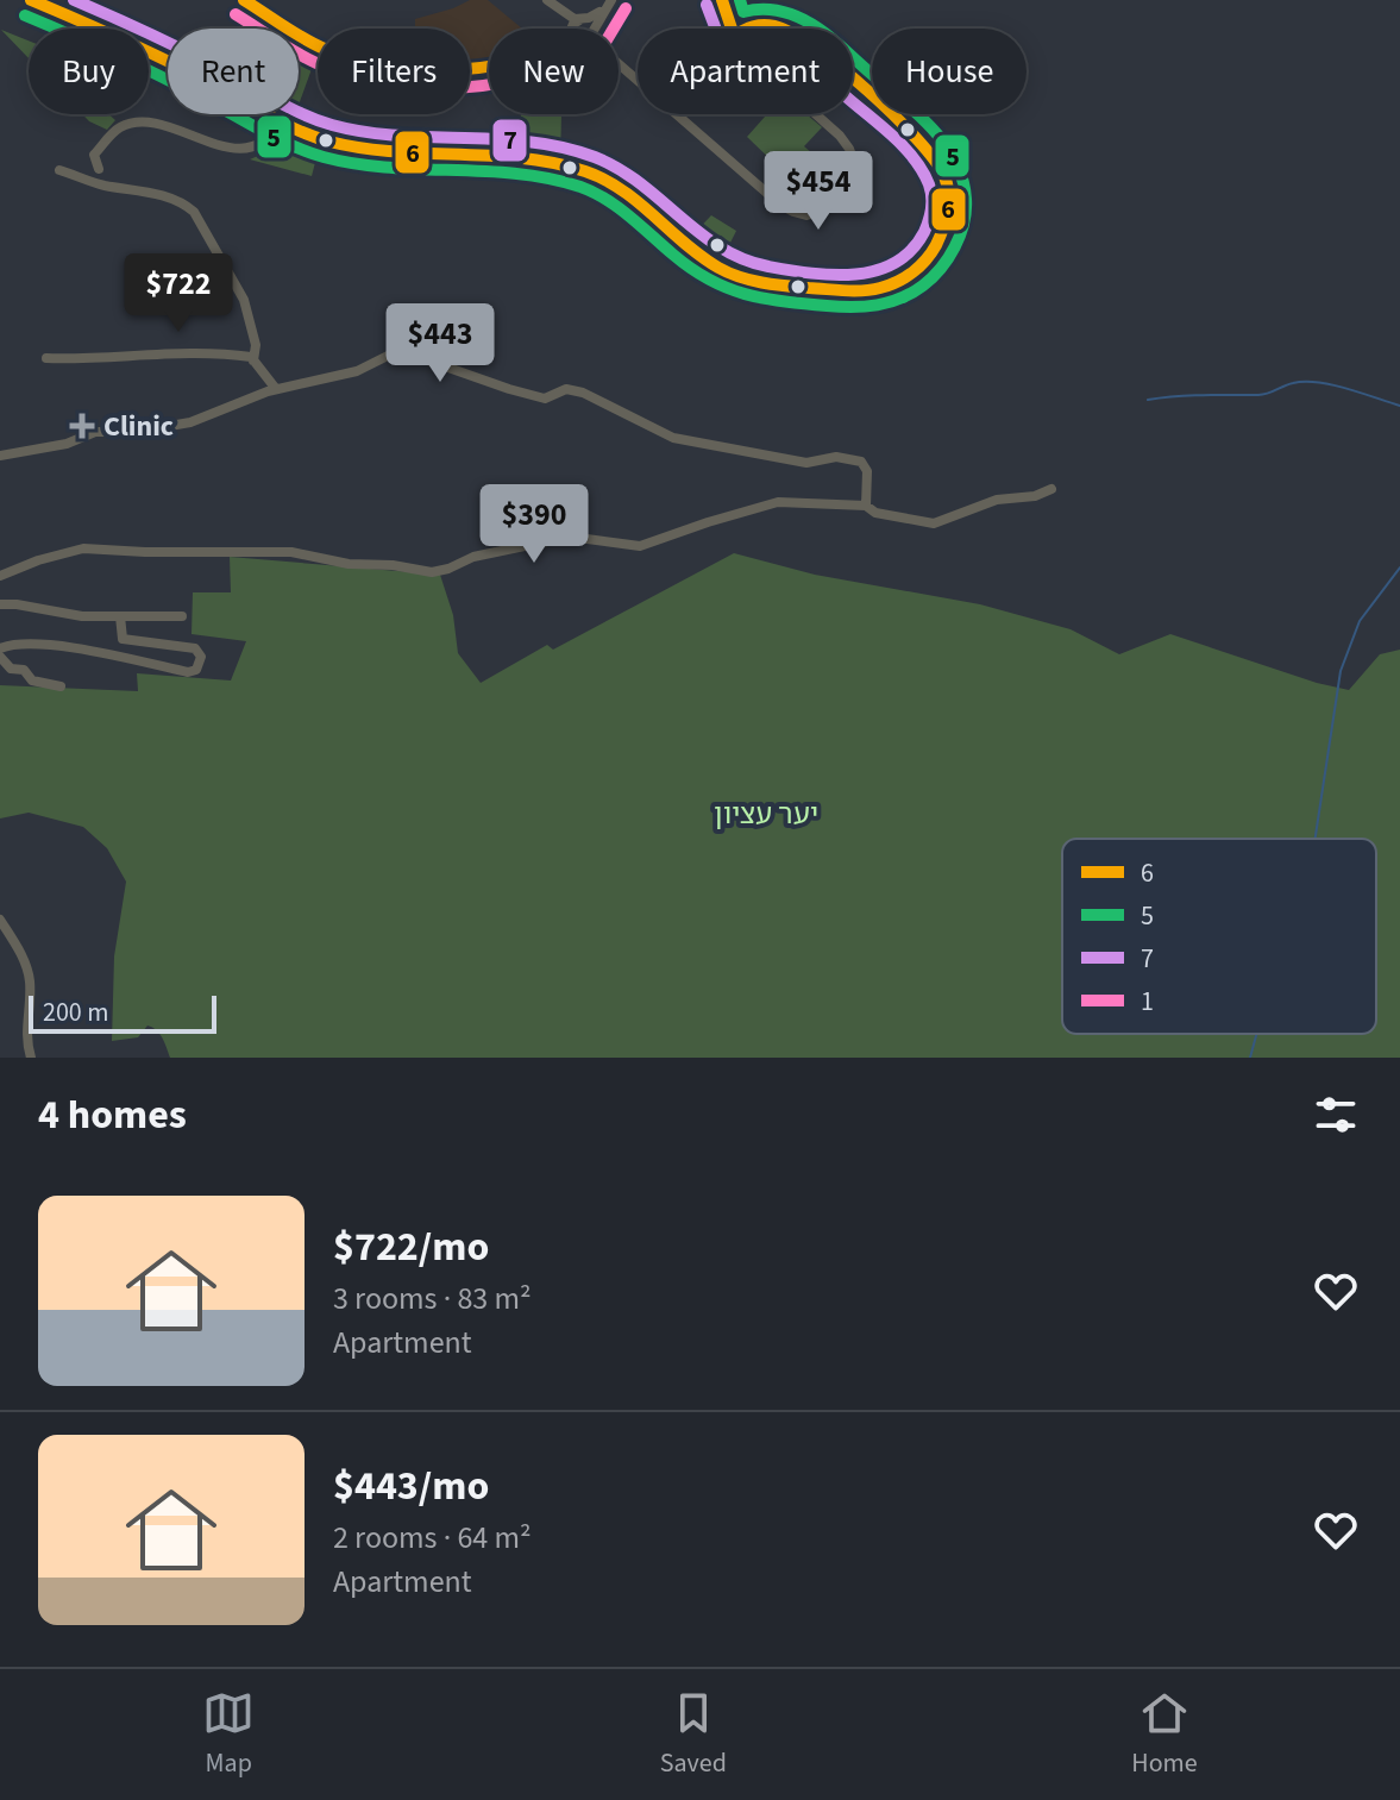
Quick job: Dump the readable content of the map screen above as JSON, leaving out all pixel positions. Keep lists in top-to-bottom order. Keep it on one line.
{"parks":["יער עציון"],"places":{"health":["Clinic"]},"lines":["transit line 6","transit line 5","transit line 7","transit line 1"],"legend":["6","5","7","1"],"scale_bar":"200 m","page":{"chip":["Buy","Rent","Filters","New","Apartment","House"],"price":["$454","$722","$443","$390"],"scale":"200 m","heading":"4 homes","list":[{"name":"$722/mo","note":"3 rooms · 83 m² · Apartment"},{"name":"$443/mo","note":"2 rooms · 64 m² · Apartment"}],"tabs":["Map","Saved","Home"]}}
